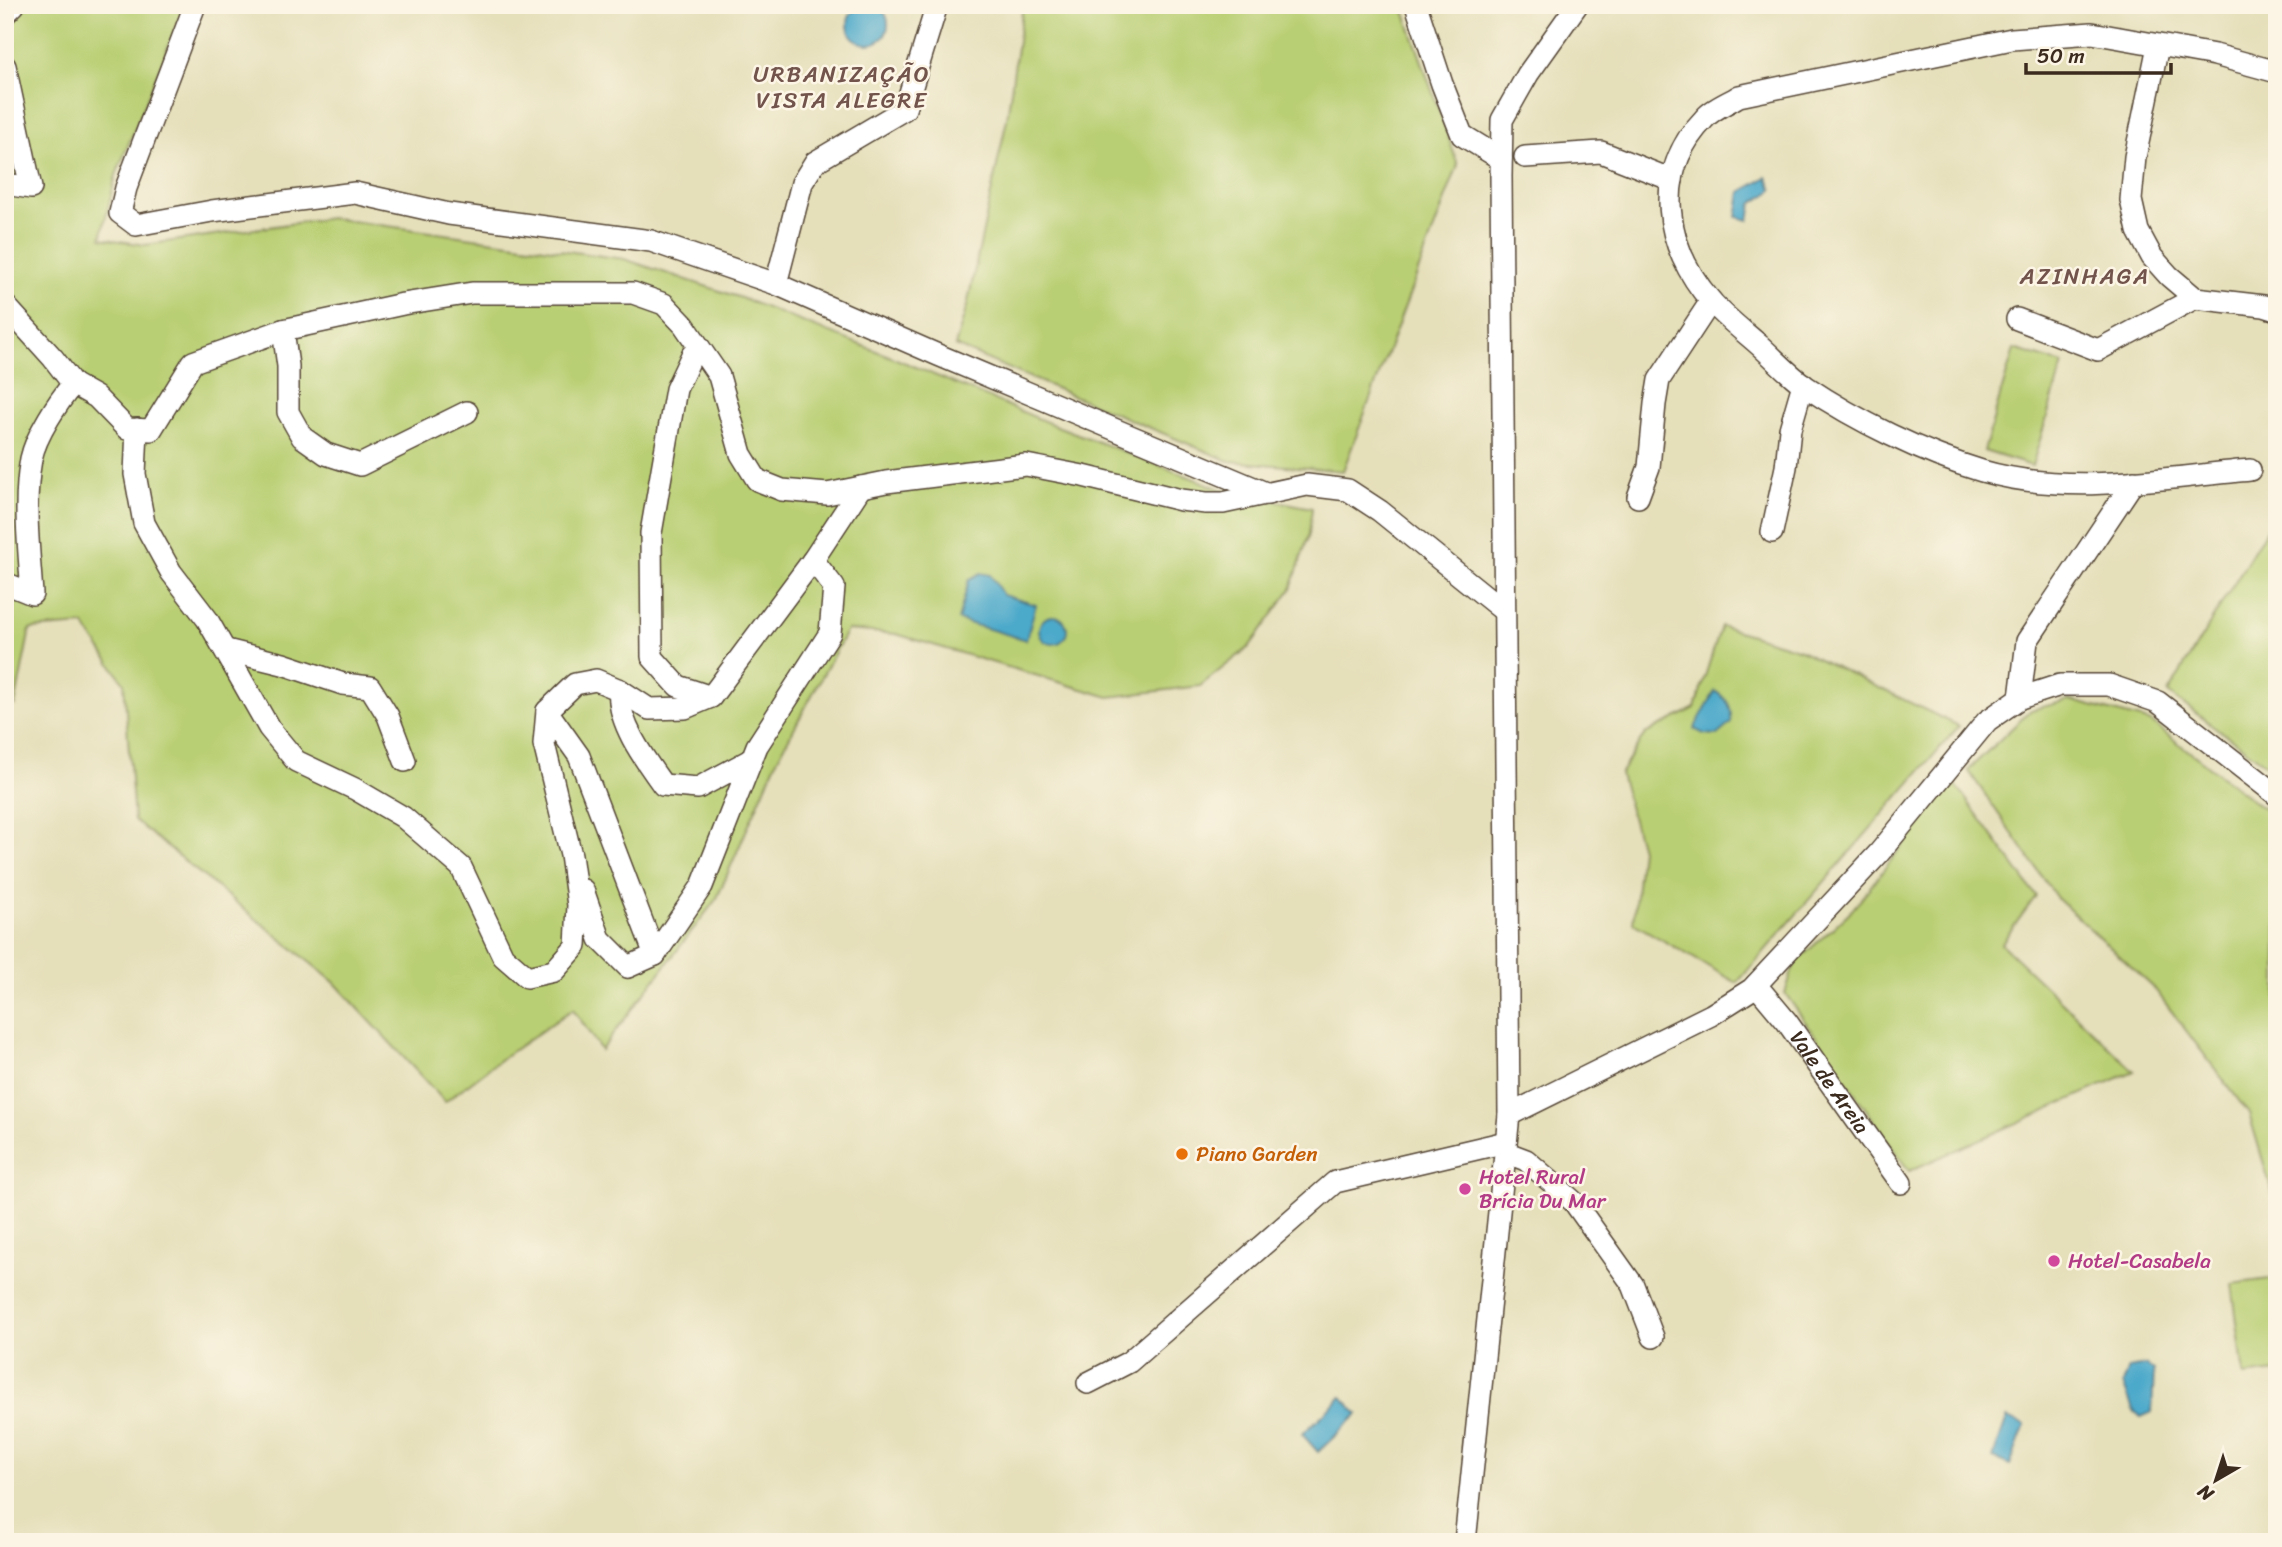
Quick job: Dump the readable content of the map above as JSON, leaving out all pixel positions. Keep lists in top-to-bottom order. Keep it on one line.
{"streets":{"street":["Vale de Areia"]},"districts":["URBANIZAÇÃO VISTA ALEGRE","AZINHAGA"],"places":["Piano Garden","Hotel Rural Brícia Du Mar","Hotel-Casabela"],"scale_bar":"50 m","north":"bottom left"}
